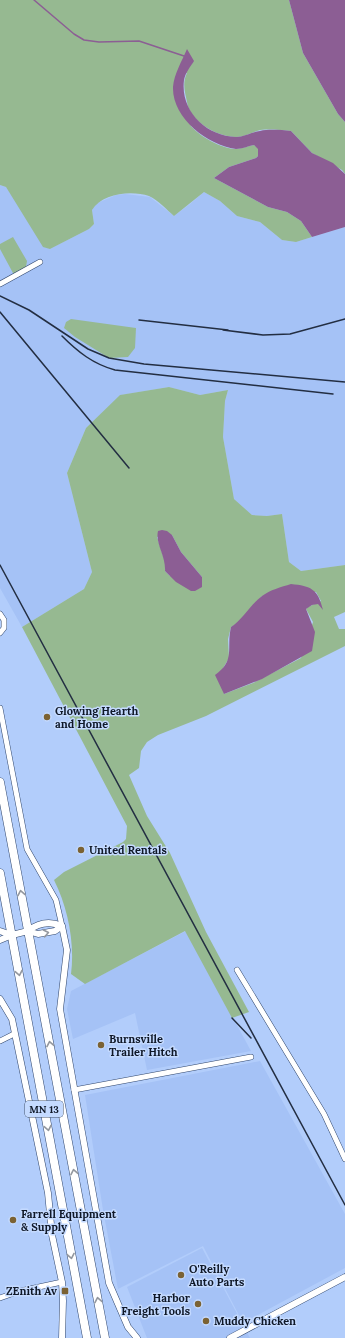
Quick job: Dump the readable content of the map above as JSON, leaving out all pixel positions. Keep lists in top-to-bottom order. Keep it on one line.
{"streets":{"highway":["MN 13"]},"places":{"other":["Glowing Hearth and Home","United Rentals","Burnsville Trailer Hitch","Farrell Equipment & Supply","O'Reilly Auto Parts","Harbor Freight Tools","Muddy Chicken"],"transit":["ZEnith Av"]}}
